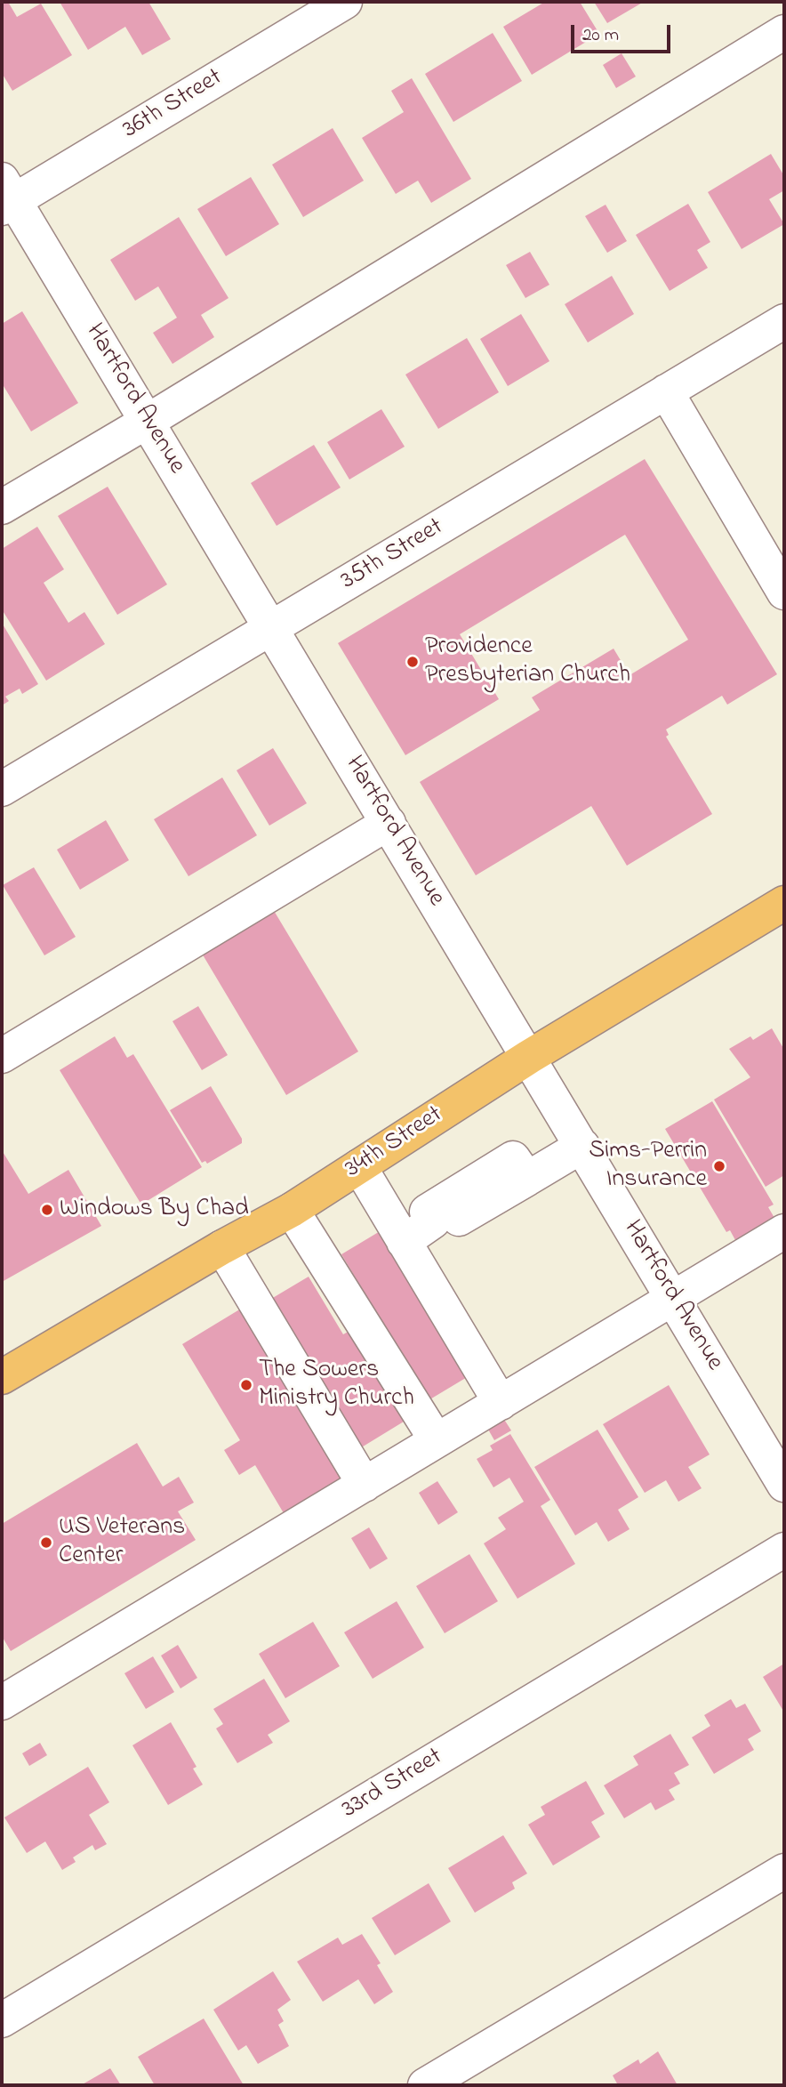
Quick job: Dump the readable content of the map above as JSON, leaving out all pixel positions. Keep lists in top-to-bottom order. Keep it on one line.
{"streets":{"main road":["34th Street"],"street":["36th Street","Hartford Avenue","35th Street","33rd Street"]},"crossings":[["36th Street","Hartford Avenue"],["Hartford Avenue","35th Street"],["Hartford Avenue","34th Street"]],"places":["Providence Presbyterian Church","Sims-Perrin Insurance","Windows By Chad","The Sowers Ministry Church","US Veterans Center"],"scale_bar":"20 m"}
